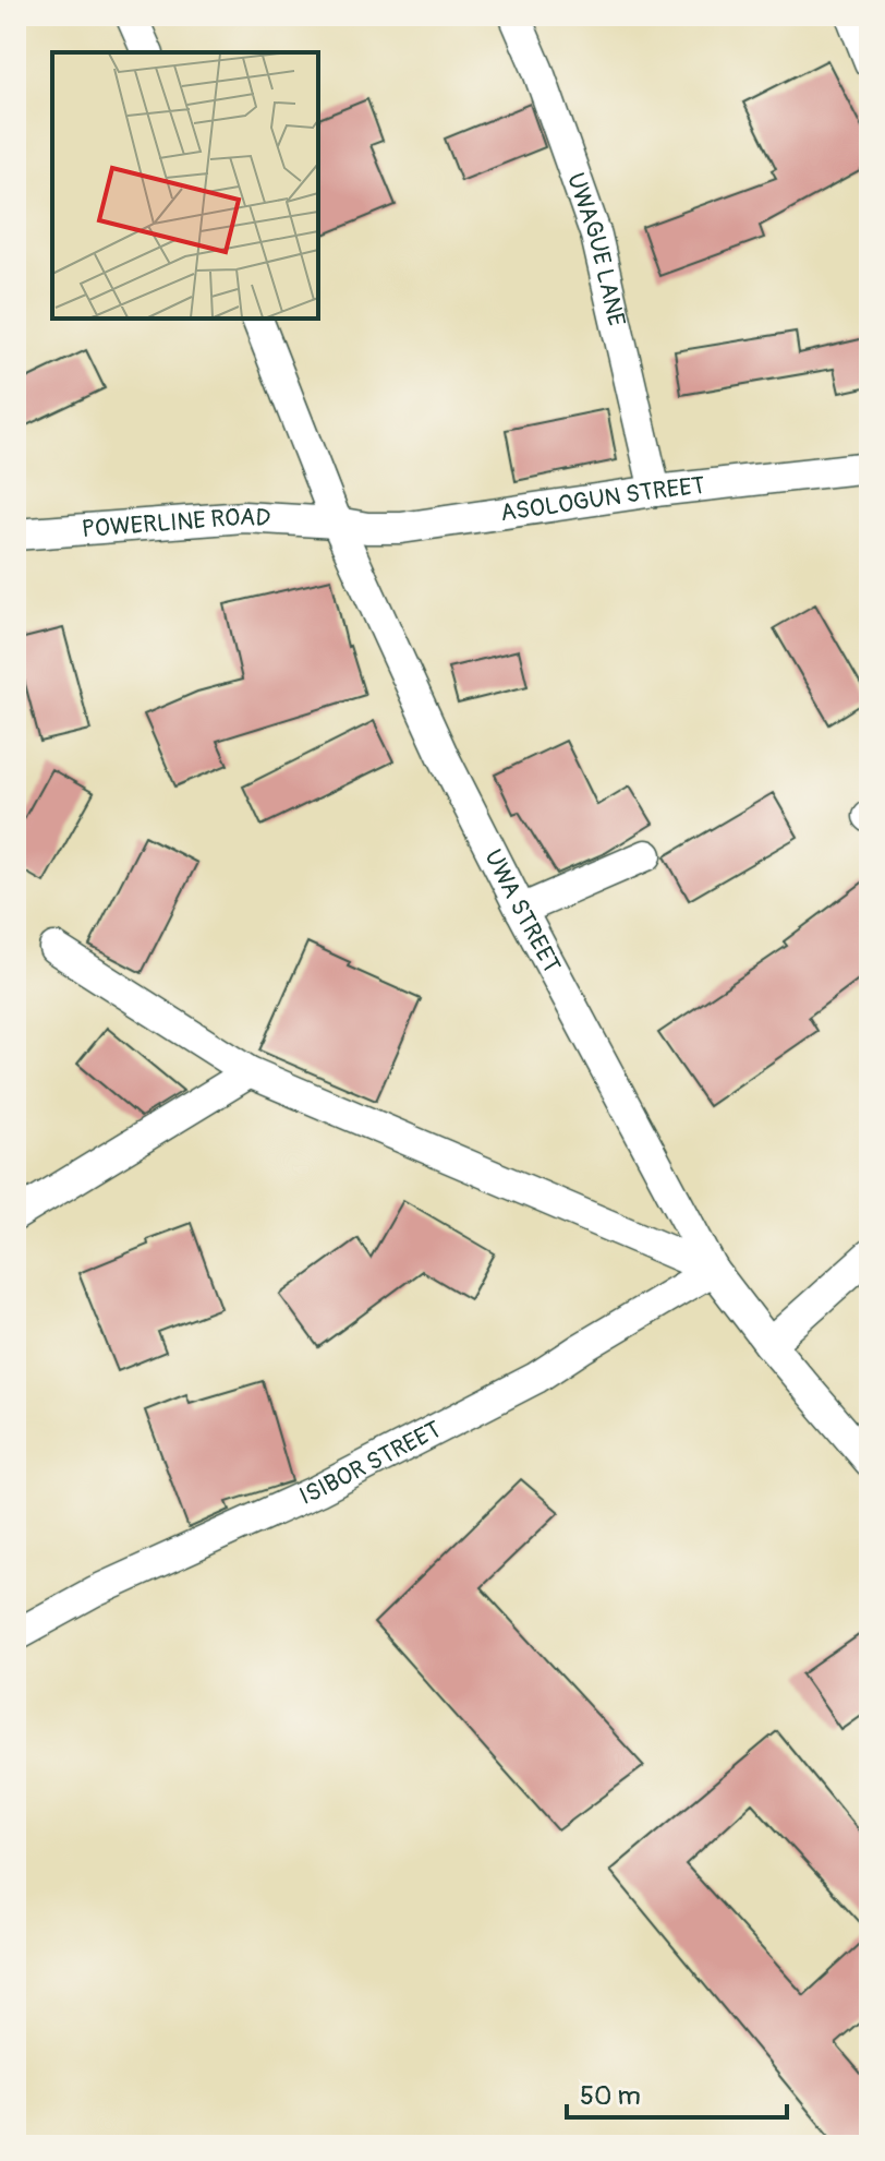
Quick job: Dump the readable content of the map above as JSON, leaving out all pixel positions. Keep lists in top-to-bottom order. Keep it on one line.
{"streets":{"street":["UWAGUE LANE","ASOLOGUN STREET","POWERLINE ROAD","UWA STREET","ISIBOR STREET"]},"crossings":[["UWAGUE LANE","ASOLOGUN STREET"],["ASOLOGUN STREET","POWERLINE ROAD"],["ASOLOGUN STREET","UWA STREET"],["POWERLINE ROAD","UWA STREET"],["UWA STREET","ISIBOR STREET"]],"scale_bar":"50 m"}
